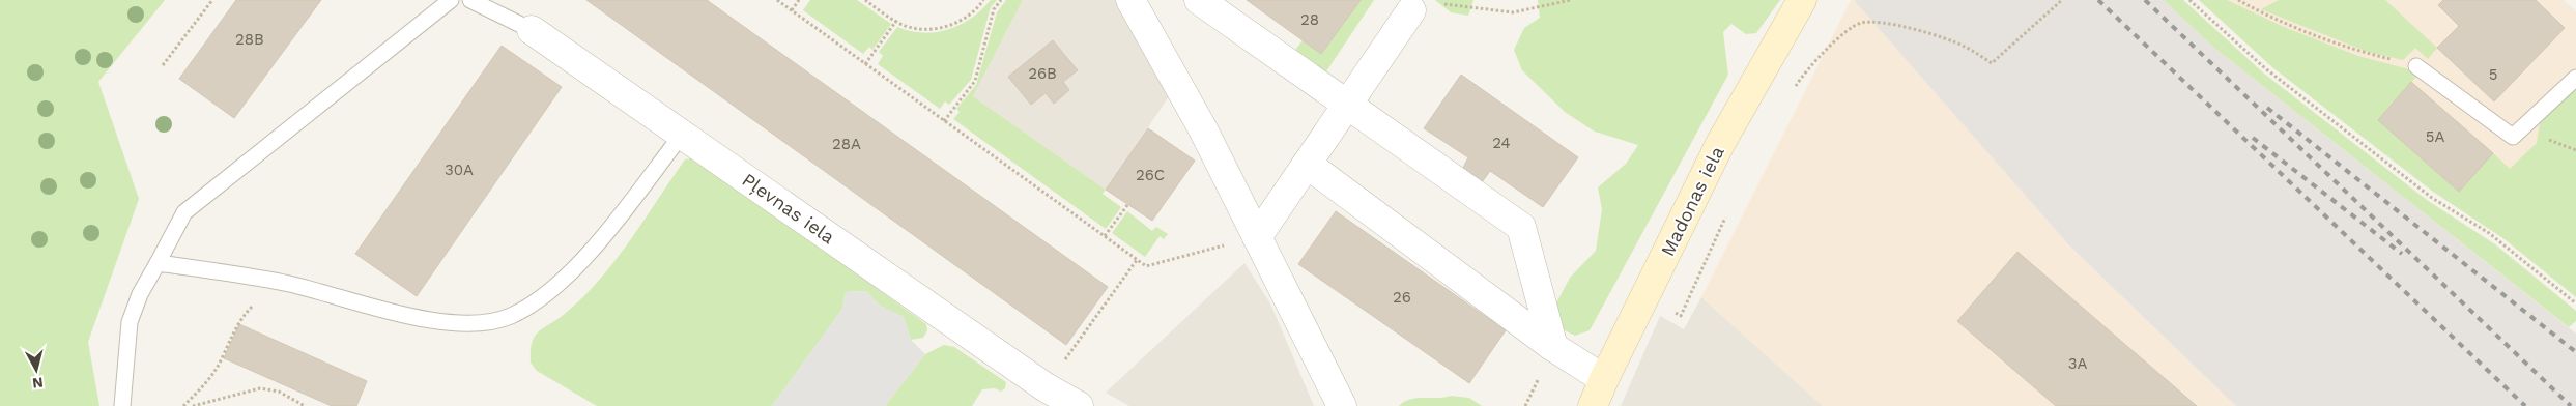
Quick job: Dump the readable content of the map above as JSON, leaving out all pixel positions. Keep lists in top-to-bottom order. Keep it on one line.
{"streets":{"main road":["Madonas iela"],"street":["Pļevnas iela"]},"house_numbers":["28","28B","26B","5","5A","24","28A","30A","26C","26","3A"],"north":"bottom"}
